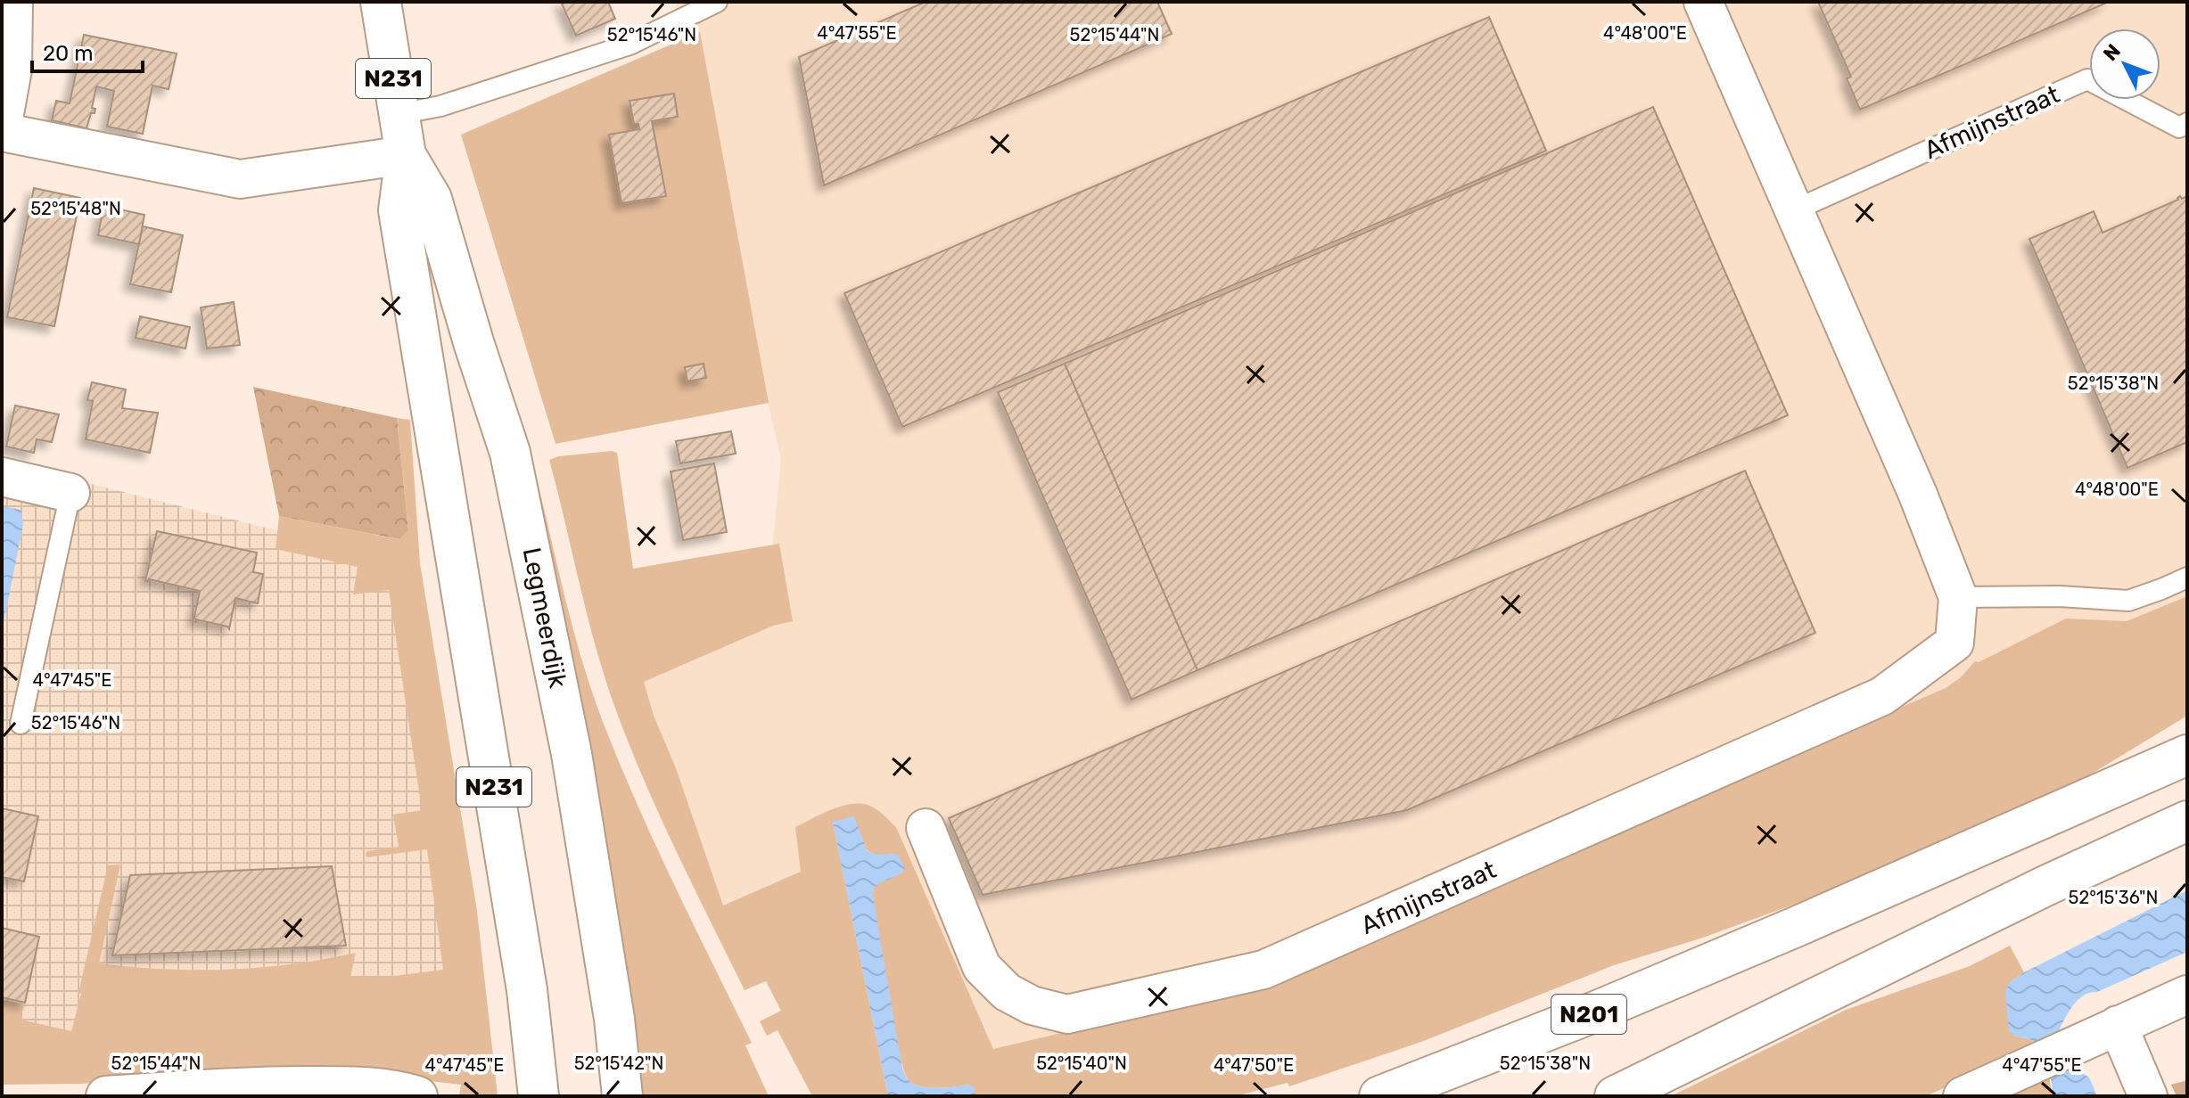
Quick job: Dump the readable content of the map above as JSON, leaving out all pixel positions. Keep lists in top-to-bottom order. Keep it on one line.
{"streets":{"main road":["N231","Legmeerdijk","N201"],"street":["Afmijnstraat"]},"scale_bar":"20 m","north":"top left","coordinates":["4°47'55\"E","4°48'00\"E","52°15'44\"N","52°15'46\"N","52°15'48\"N","52°15'38\"N","4°47'45\"E","52°15'36\"N","52°15'42\"N","52°15'40\"N","4°47'50\"E"]}
